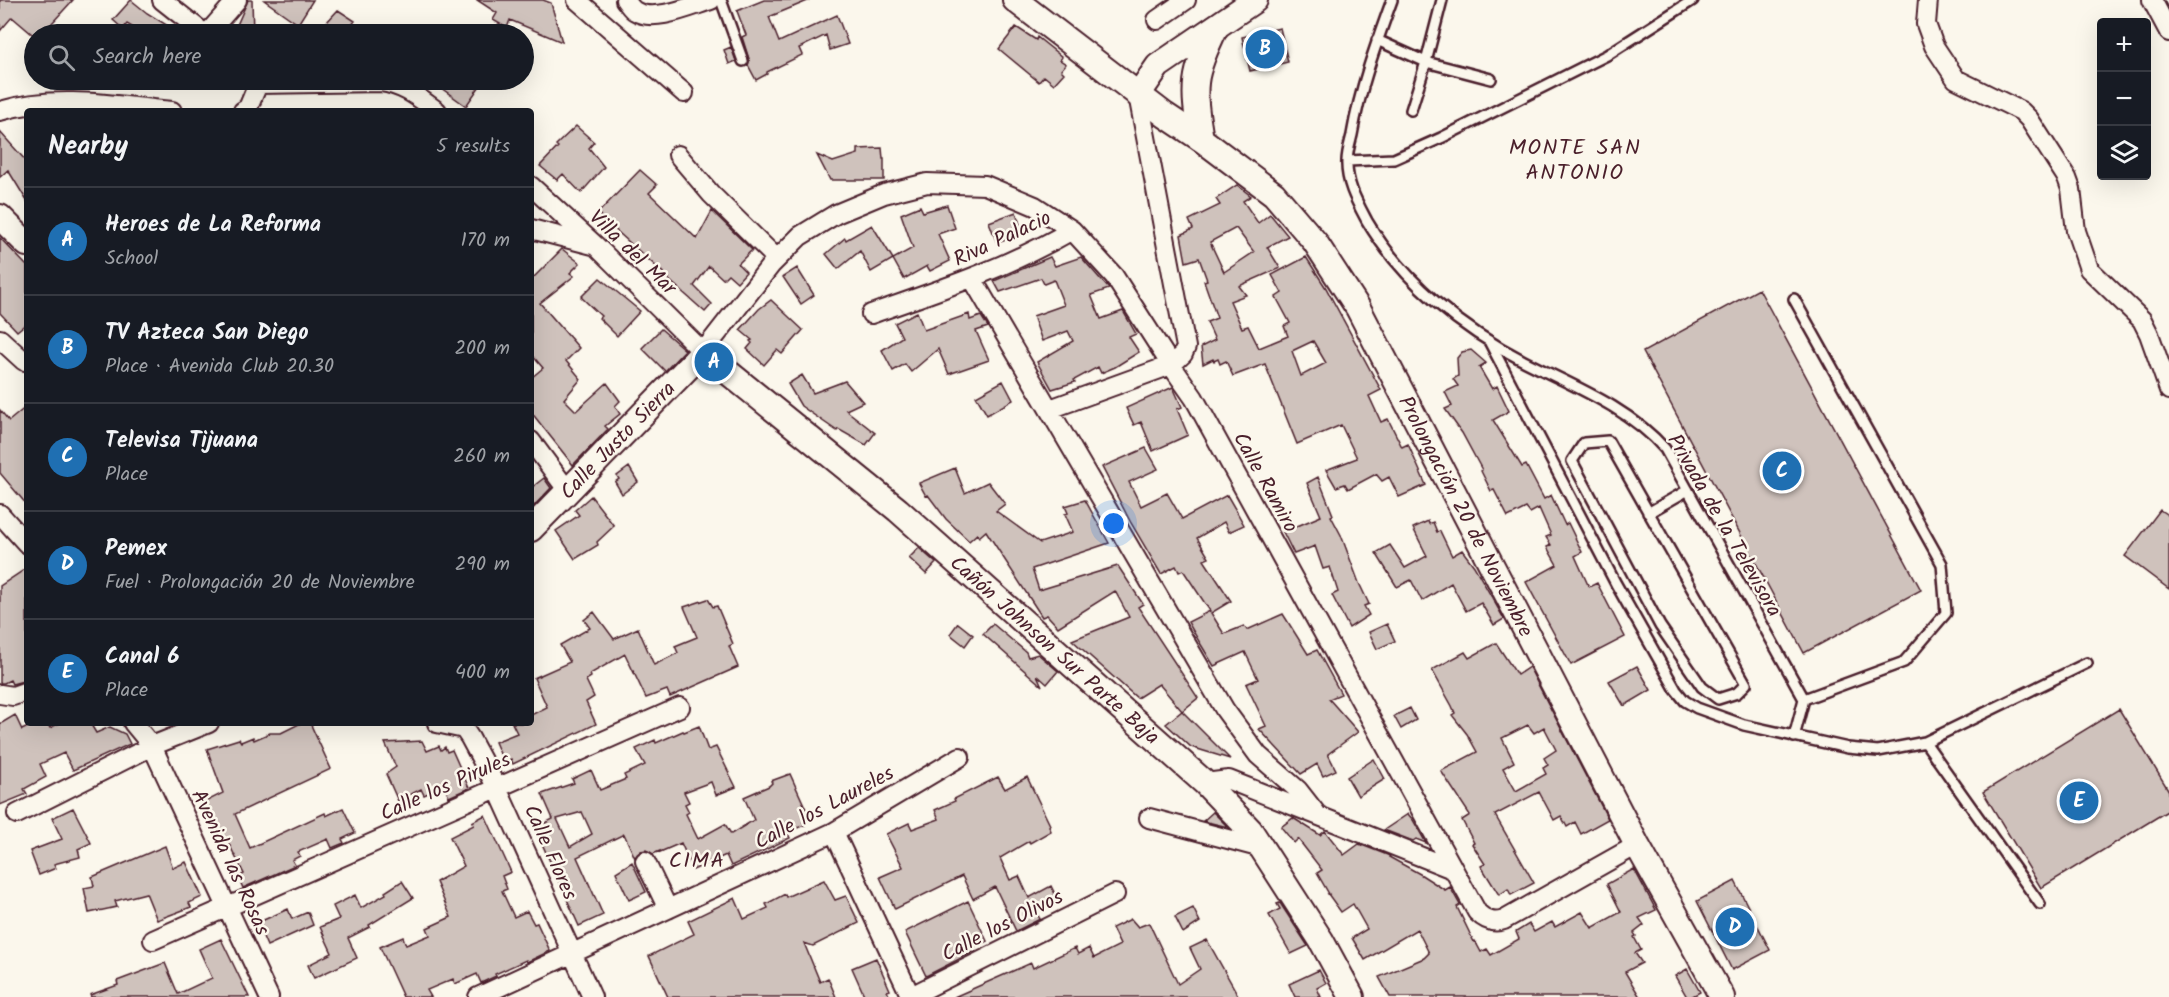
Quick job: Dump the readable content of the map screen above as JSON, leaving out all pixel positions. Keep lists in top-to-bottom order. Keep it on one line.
{"streets":{"street":["Riva Palacio","Villa del Mar","Calle Justo Sierra","Calle Ramiro","Prolongación 20 de Noviembre","Cañón Johnson Sur Parte Baja","Calle los Pirules","Calle los Laureles","Calle Flores","Avenida las Rosas","Calle los Olivos"],"lane":["Privada de la Televisora"]},"crossings":[["Riva Palacio","Calle Justo Sierra"],["Riva Palacio","Calle Ramiro"],["Villa del Mar","Calle Justo Sierra"],["Villa del Mar","Cañón Johnson Sur Parte Baja"],["Calle Justo Sierra","Cañón Johnson Sur Parte Baja"],["Calle Ramiro","Prolongación 20 de Noviembre"],["Calle los Pirules","Calle Flores"],["Calle los Pirules","Avenida las Rosas"],["Calle los Laureles","Calle Flores"]],"districts":["MONTE SAN ANTONIO","CIMA"],"page":{"map_buttons":["+","−"],"search":"Search here","pins":["B","A","C","E","D"],"heading":["Nearby","5 results"],"list":[{"mark":"A","name":"Heroes de La Reforma","note":"School","value":"170 m"},{"mark":"B","name":"TV Azteca San Diego","note":"Place · Avenida Club 20.30","value":"200 m"},{"mark":"C","name":"Televisa Tijuana","note":"Place","value":"260 m"},{"mark":"D","name":"Pemex","note":"Fuel · Prolongación 20 de Noviembre","value":"290 m"},{"mark":"E","name":"Canal 6","note":"Place","value":"400 m"}]}}
